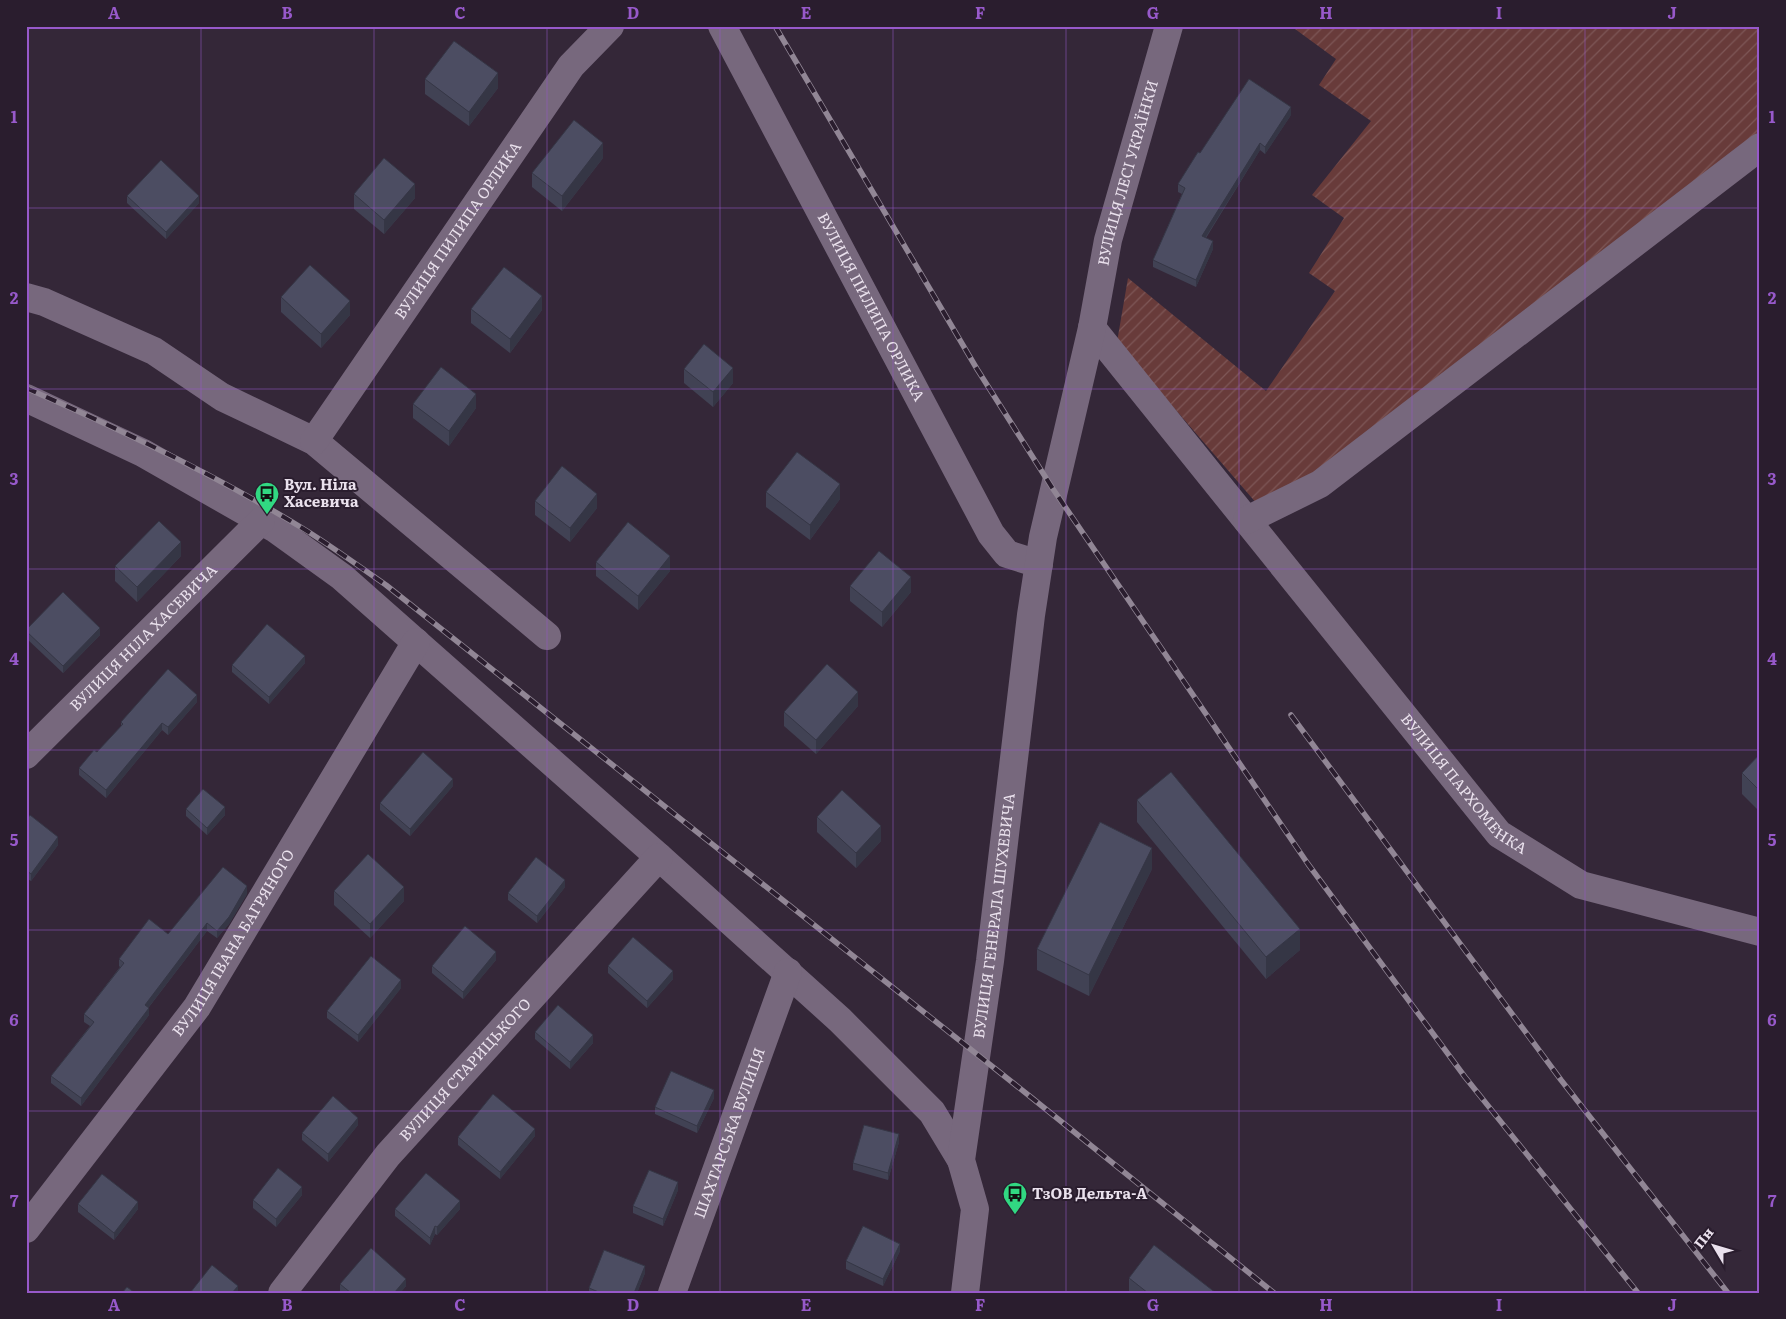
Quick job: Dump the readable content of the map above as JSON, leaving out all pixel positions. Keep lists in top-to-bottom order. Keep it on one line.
{"streets":{"street":["ВУЛИЦЯ ЛЕСІ УКРАЇНКИ","ВУЛИЦЯ ПИЛИПА ОРЛИКА","ВУЛИЦЯ НІЛА ХАСЕВИЧА","ВУЛИЦЯ ПАРХОМЕНКА","ВУЛИЦЯ ГЕНЕРАЛА ШУХЕВИЧА","ВУЛИЦЯ ІВАНА БАГРЯНОГО","ВУЛИЦЯ СТАРИЦЬКОГО","ШАХТАРСЬКА ВУЛИЦЯ"]},"crossings":[["ВУЛИЦЯ ЛЕСІ УКРАЇНКИ","ВУЛИЦЯ ПАРХОМЕНКА"],["ВУЛИЦЯ ЛЕСІ УКРАЇНКИ","ВУЛИЦЯ ГЕНЕРАЛА ШУХЕВИЧА"],["ВУЛИЦЯ ПИЛИПА ОРЛИКА","ВУЛИЦЯ ГЕНЕРАЛА ШУХЕВИЧА"]],"places":{"bus stop":["Вул. Ніла Хасевича","ТзОВ Дельта-А"]},"north":"top left","grid":{"columns":["A","B","C","D","E","F","G","H","I","J"],"rows":["1","2","3","4","5","6","7"]}}
